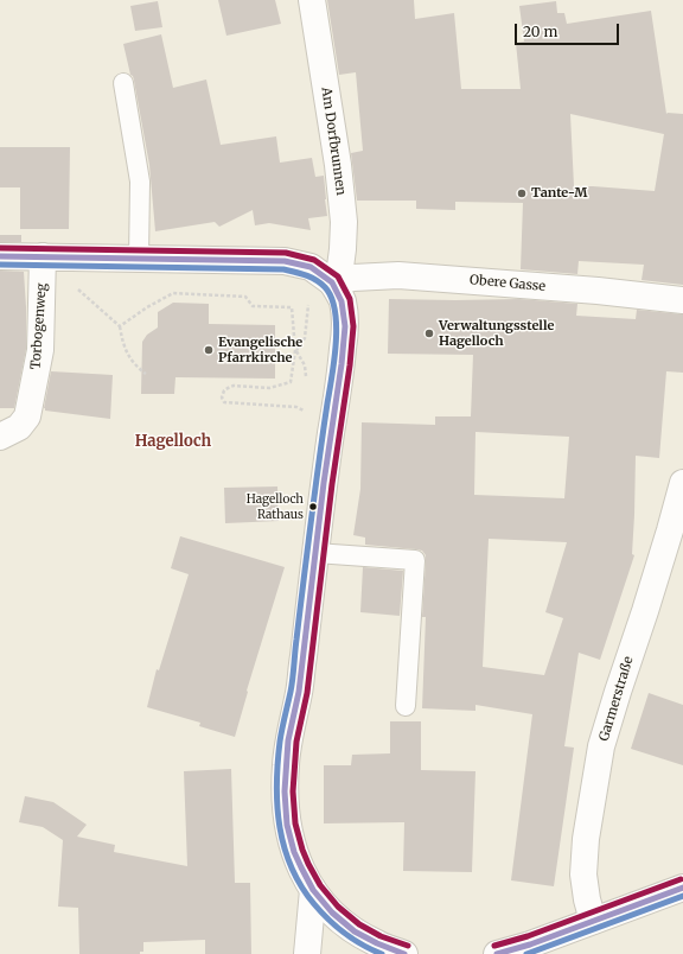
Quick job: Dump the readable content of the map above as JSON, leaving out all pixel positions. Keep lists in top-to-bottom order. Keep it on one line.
{"streets":{"street":["Am Dorfbrunnen","Obere Gasse","Torbogenweg","Garmerstraße"]},"crossings":[["Am Dorfbrunnen","Obere Gasse"]],"districts":["Hagelloch"],"places":["Tante-M","Verwaltungsstelle Hagelloch","Evangelische Pfarrkirche","Hagelloch Rathaus"],"scale_bar":"20 m"}
